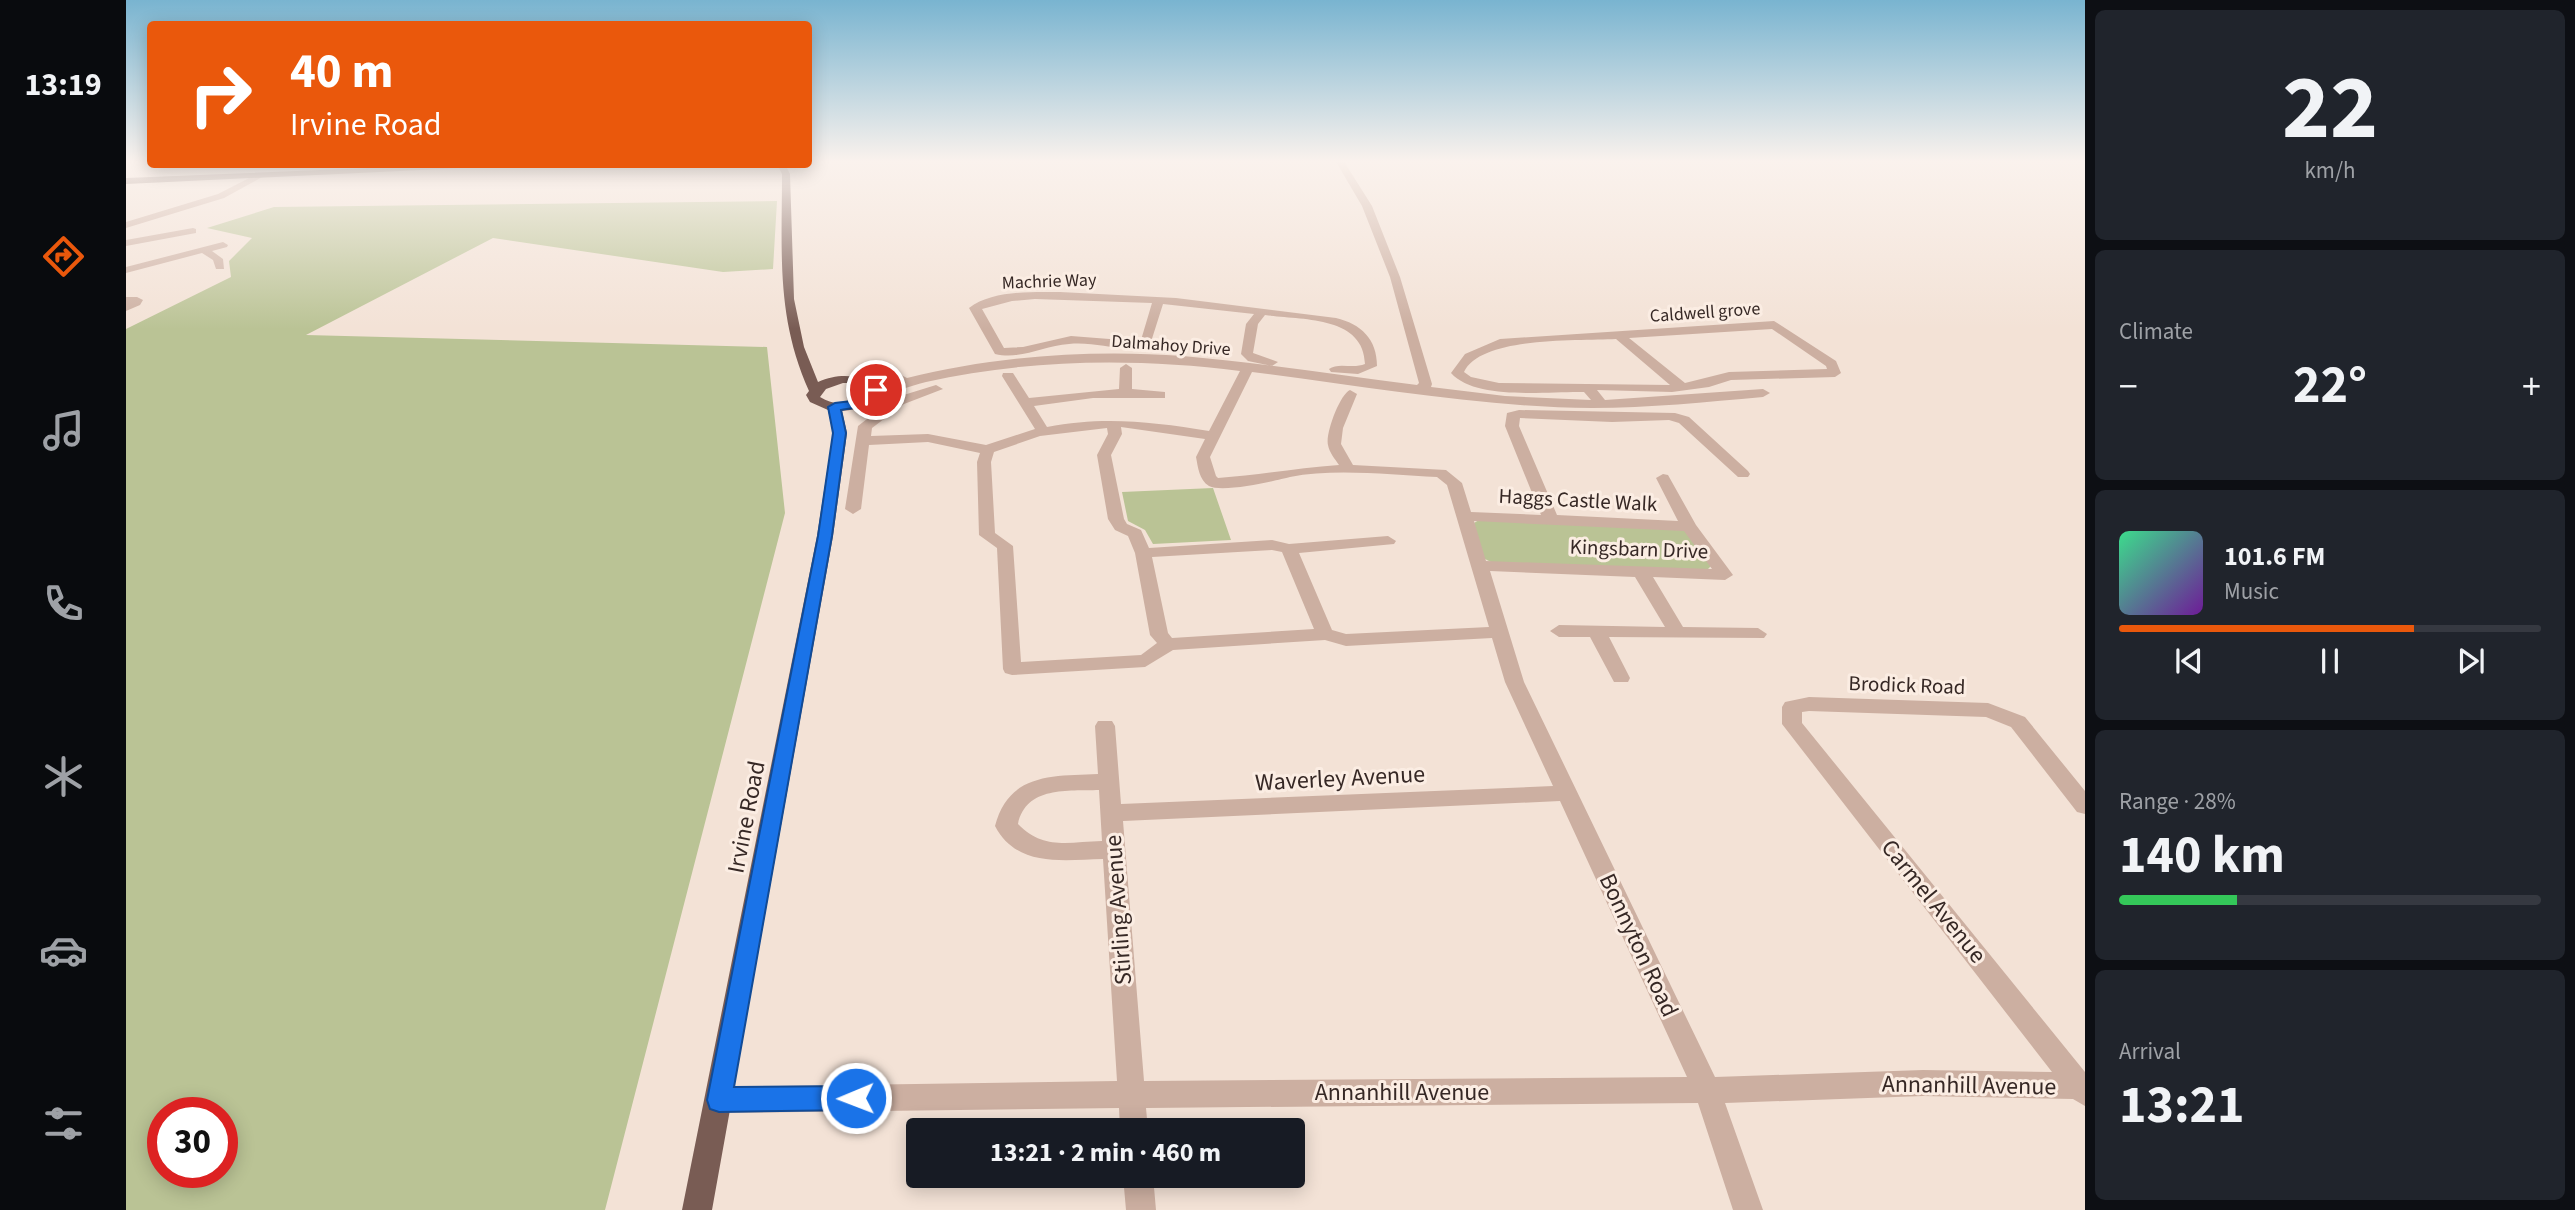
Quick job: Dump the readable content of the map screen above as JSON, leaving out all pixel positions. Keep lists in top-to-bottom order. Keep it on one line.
{"streets":{"main road":["Irvine Road"],"street":["Machrie Way","Caldwell grove","Dalmahoy Drive","Haggs Castle Walk","Kingsbarn Drive","Brodick Road","Waverley Avenue","Carmel Avenue","Stirling Avenue","Bonnyton Road","Annanhill Avenue"]},"crossings":[["Haggs Castle Walk","Kingsbarn Drive"],["Haggs Castle Walk","Bonnyton Road"],["Kingsbarn Drive","Bonnyton Road"],["Brodick Road","Carmel Avenue"],["Waverley Avenue","Stirling Avenue"],["Waverley Avenue","Bonnyton Road"],["Irvine Road","Annanhill Avenue"],["Carmel Avenue","Annanhill Avenue"],["Stirling Avenue","Annanhill Avenue"],["Bonnyton Road","Annanhill Avenue"]],"page":{"tabs":"13:19","tile":[["22","km/h"],"Climate",["Range · 28%","140 km"],["Arrival","13:21"]],"turn":["40 m","Irvine Road"],"heat":["−","22°","+"],"song":["101.6 FM","Music"],"limit":"30","trip":"13:21 · 2 min · 460 m"}}
